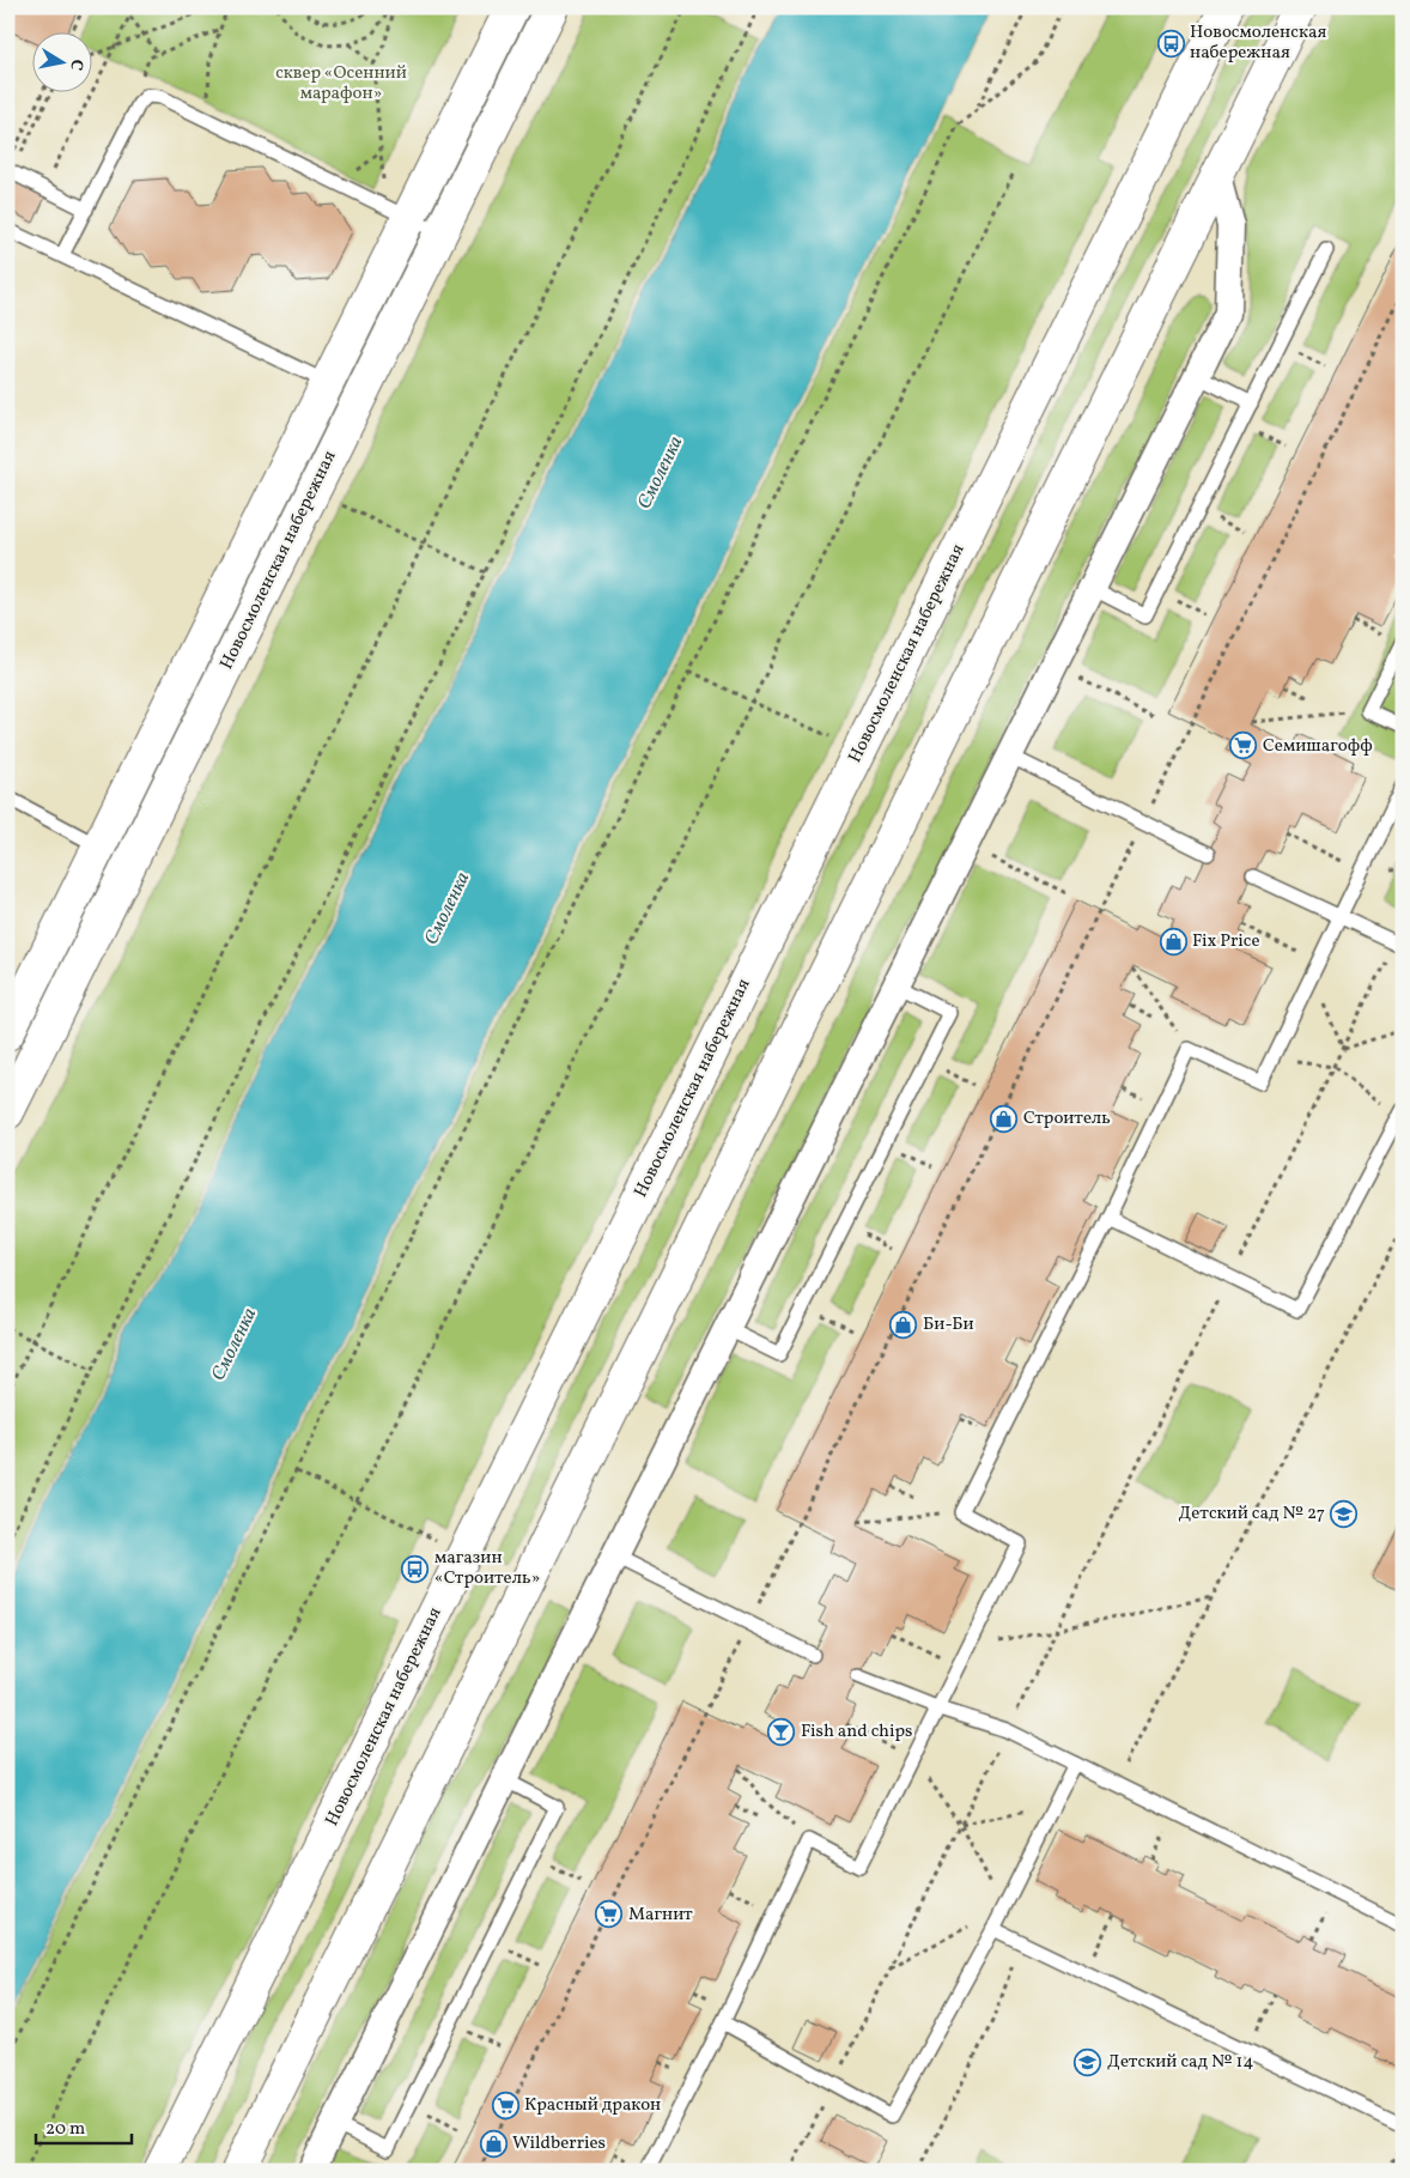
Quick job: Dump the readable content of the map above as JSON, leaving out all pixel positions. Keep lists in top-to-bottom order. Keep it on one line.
{"streets":{"street":["Новосмоленская набережная"]},"water":["Смоленка"],"parks":["сквер «Осенний марафон»"],"places":{"bus stop":["Новосмоленская набережная","магазин «Строитель»"],"supermarket":["Семишагофф","Магнит","Красный дракон"],"shop":["Fix Price","Строитель","Би-Би","Wildberries"],"school or university":["Детский сад № 27","Детский сад № 14"],"bar":["Fish and chips"]},"scale_bar":"20 m","north":"right"}
